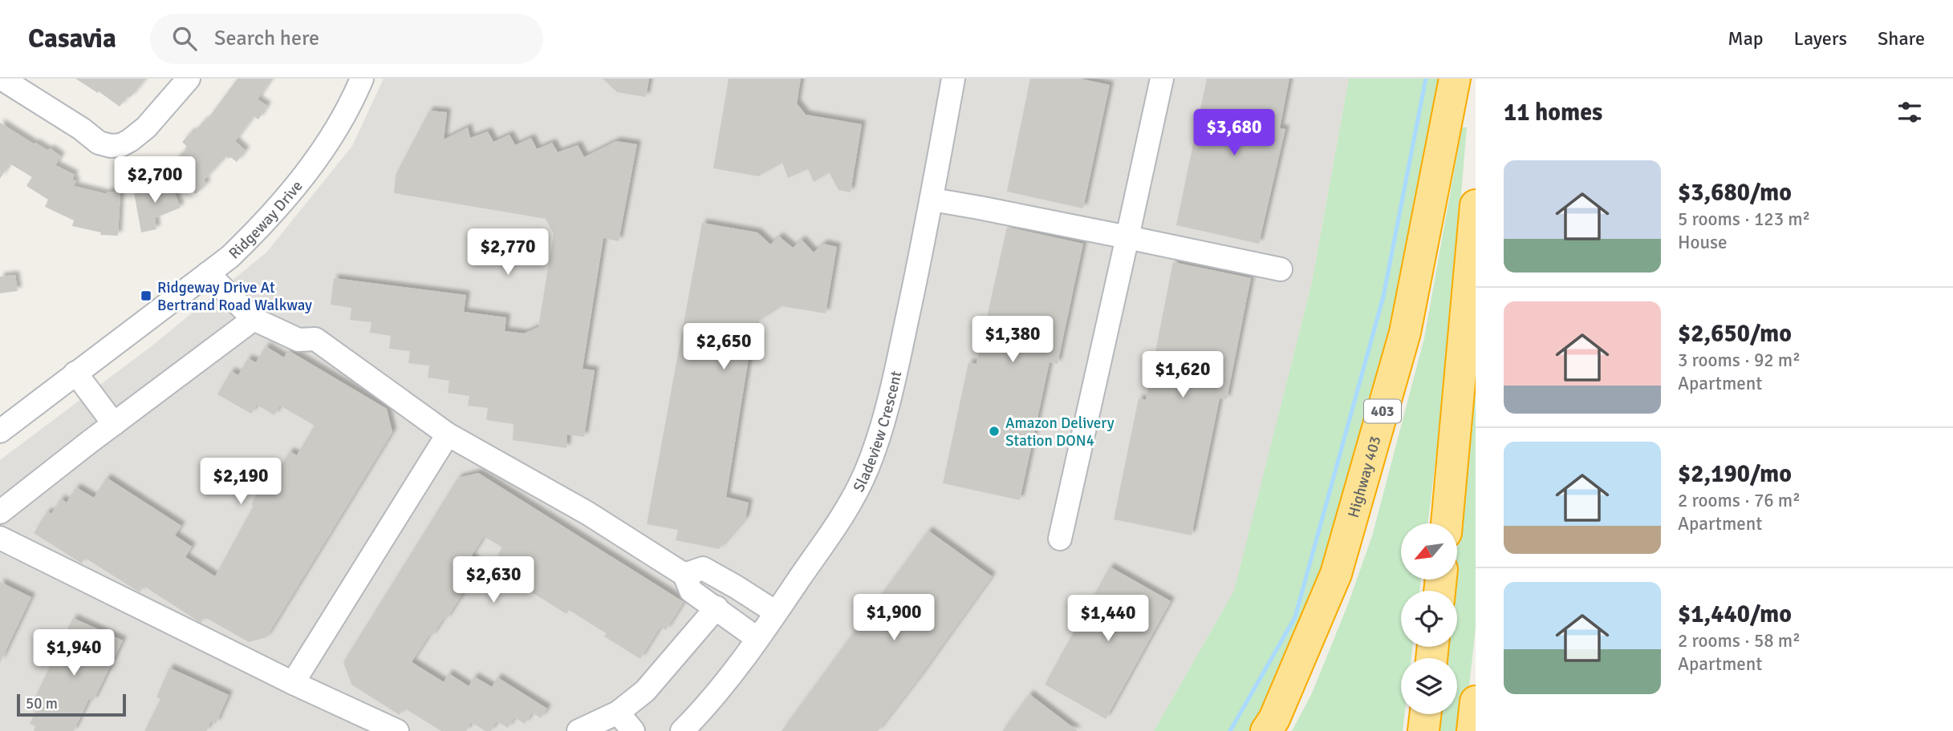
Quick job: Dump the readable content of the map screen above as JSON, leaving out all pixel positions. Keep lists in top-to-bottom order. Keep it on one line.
{"streets":{"highway":["403","Highway 403"],"street":["Ridgeway Drive","Sladeview Crescent"]},"places":{"transit":["Ridgeway Drive At Bertrand Road Walkway"],"other":["Amazon Delivery Station DON4"]},"scale_bar":"50 m","north":"bottom left","page":{"header":"Casavia","search":"Search here","nav":["Map","Layers","Share"],"heading":"11 homes","price":["$3,680","$2,700","$2,770","$1,380","$2,650","$1,620","$2,190","$2,630","$1,900","$1,440","$1,940"],"list":[{"name":"$3,680/mo","note":"5 rooms · 123 m² · House"},{"name":"$2,650/mo","note":"3 rooms · 92 m² · Apartment"},{"name":"$2,190/mo","note":"2 rooms · 76 m² · Apartment"},{"name":"$1,440/mo","note":"2 rooms · 58 m² · Apartment"}],"scale":"50 m"}}
